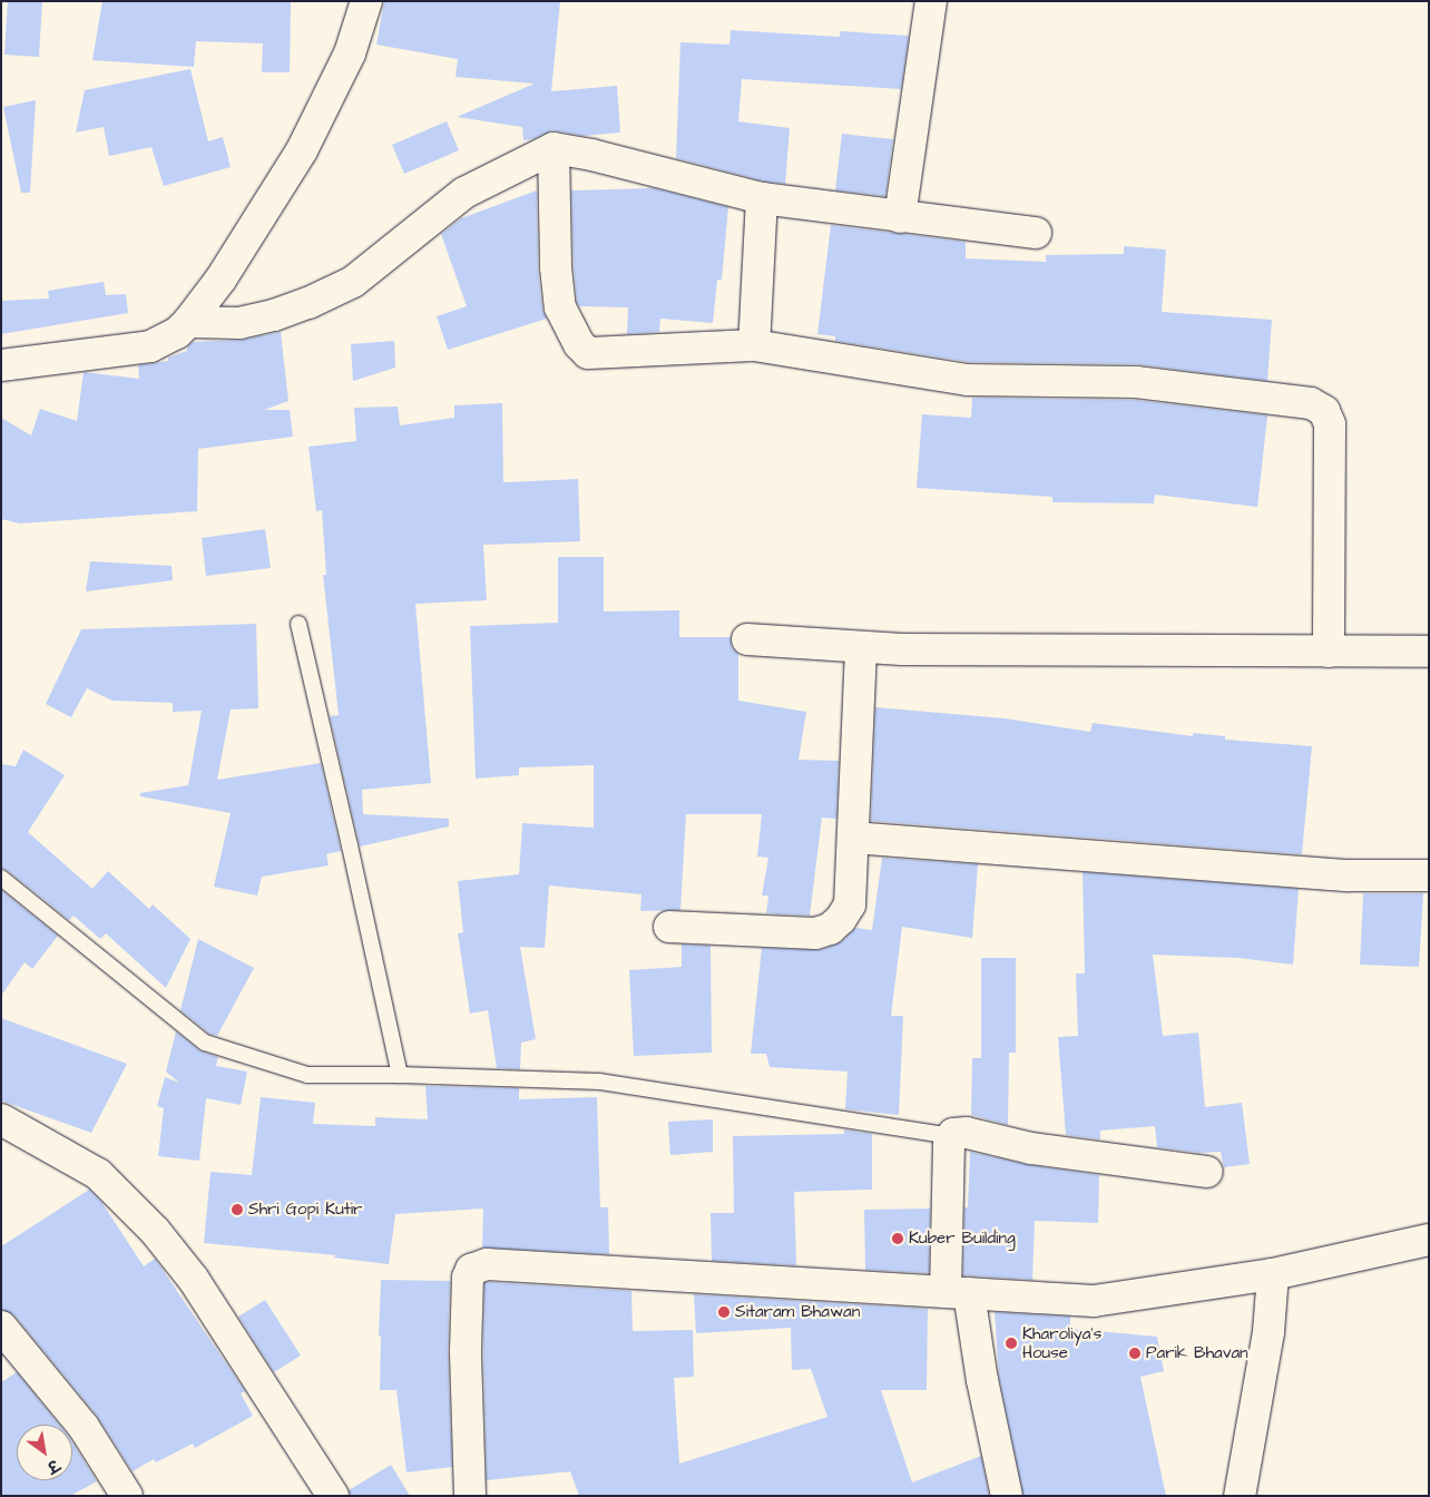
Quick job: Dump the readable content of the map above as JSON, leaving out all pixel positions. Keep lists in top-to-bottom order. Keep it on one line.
{"places":["Shri Gopi Kutir","Kuber Building","Sitaram Bhawan","Kharoliya's House","Parik Bhavan"],"north":"bottom right"}
